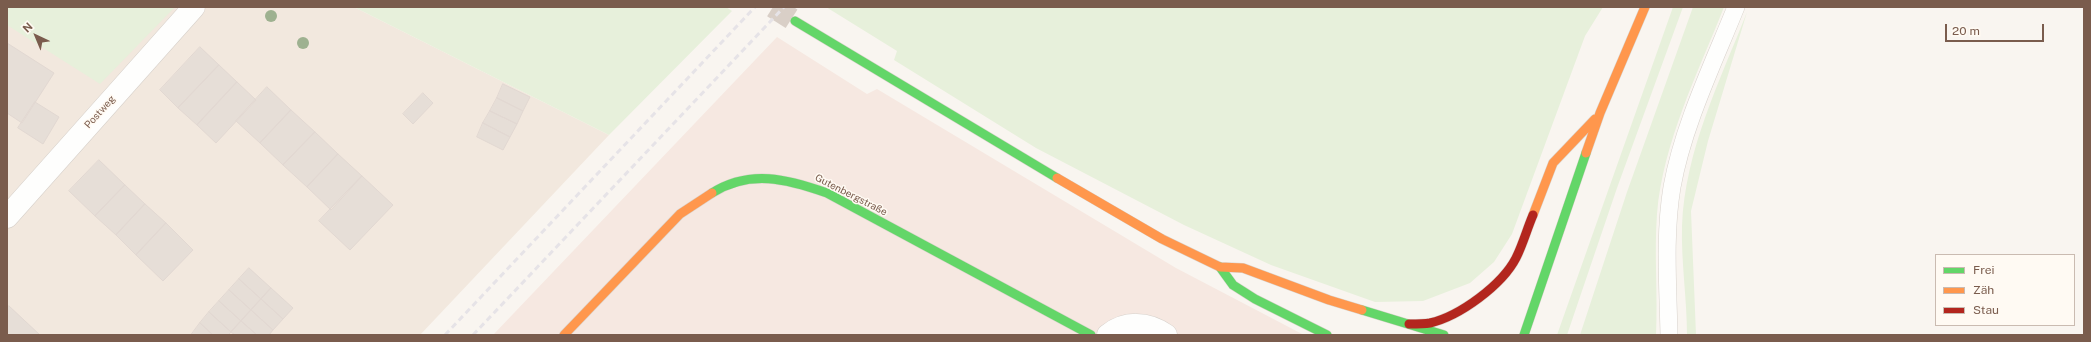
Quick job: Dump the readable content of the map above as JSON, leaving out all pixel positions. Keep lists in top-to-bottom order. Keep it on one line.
{"streets":{"street":["Postweg","Gutenbergstraße"]},"legend":["Frei","Zäh","Stau"],"scale_bar":"20 m","north":"top left"}
